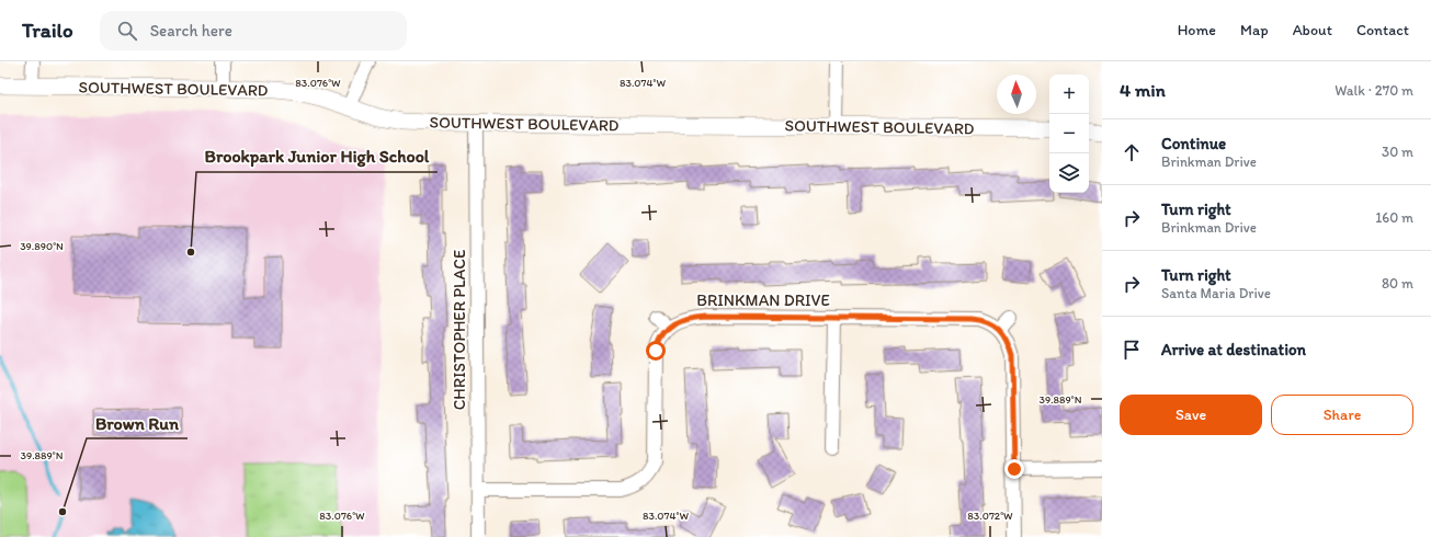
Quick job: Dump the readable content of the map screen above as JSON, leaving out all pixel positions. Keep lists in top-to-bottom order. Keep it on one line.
{"streets":{"street":["SOUTHWEST BOULEVARD","BRINKMAN DRIVE","CHRISTOPHER PLACE"]},"crossings":[["SOUTHWEST BOULEVARD","CHRISTOPHER PLACE"],["BRINKMAN DRIVE","CHRISTOPHER PLACE"]],"places":["Brookpark Junior High School","Brown Run"],"north":"top","page":{"header":"Trailo","search":"Search here","nav":["Home","Map","About","Contact"],"heading":["4 min","Walk · 270 m"],"map_buttons":["+","−"],"list":[["Continue","Brinkman Drive","30 m"],["Turn right","Brinkman Drive","160 m"],["Turn right","Santa Maria Drive","80 m"],"Arrive at destination"],"buttons":["Save","Share"]},"coordinates":["83.074°W","83.076°W","39.890°N","39.889°N","83.072°W"]}
